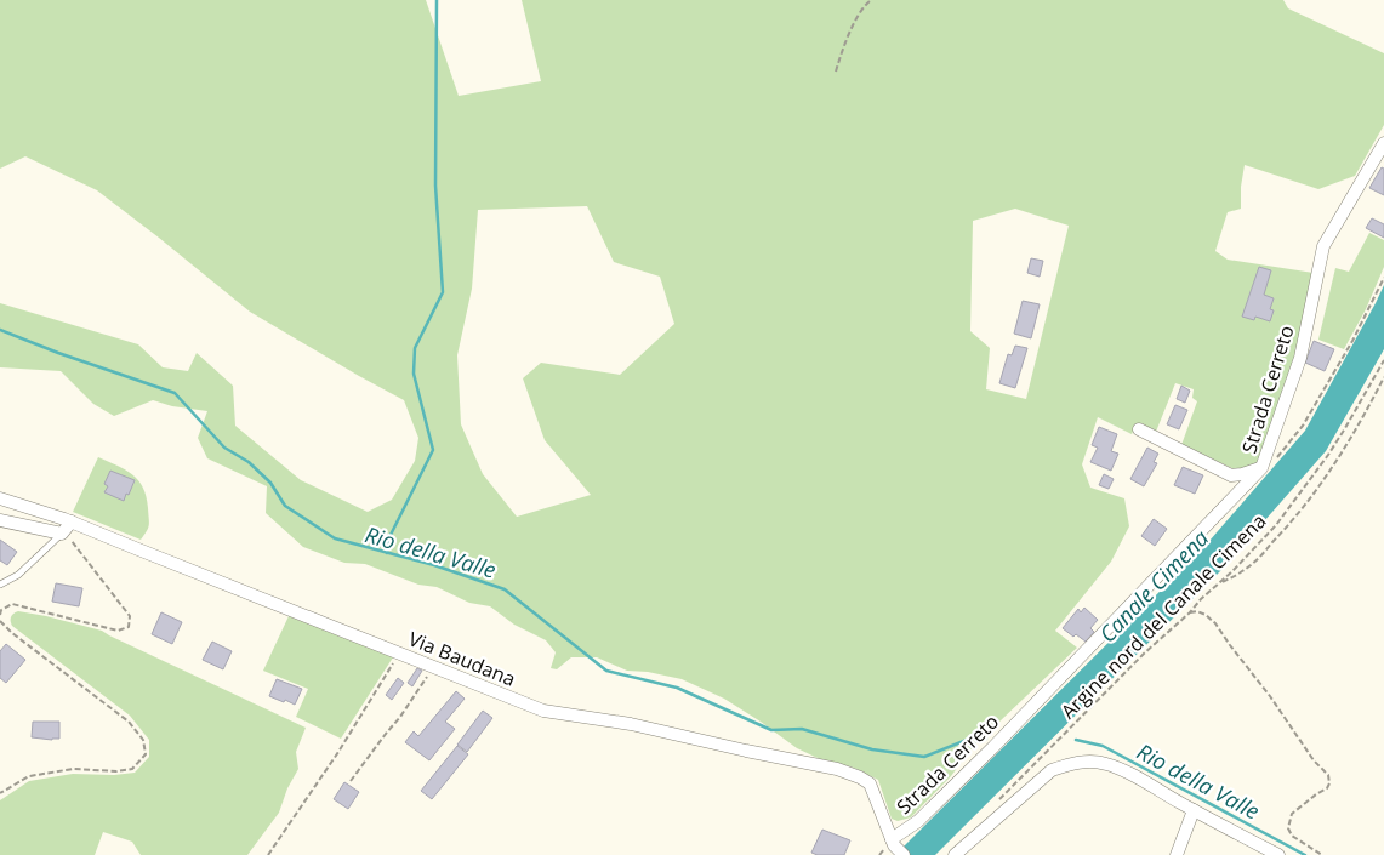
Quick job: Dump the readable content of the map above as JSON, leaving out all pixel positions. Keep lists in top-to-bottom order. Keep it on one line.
{"streets":{"street":["Strada Cerreto","Via Baudana"],"path":["Argine nord del Canale Cimena"]},"crossings":[["Strada Cerreto","Via Baudana"]],"water":["Rio della Valle","Canale Cimena"]}
